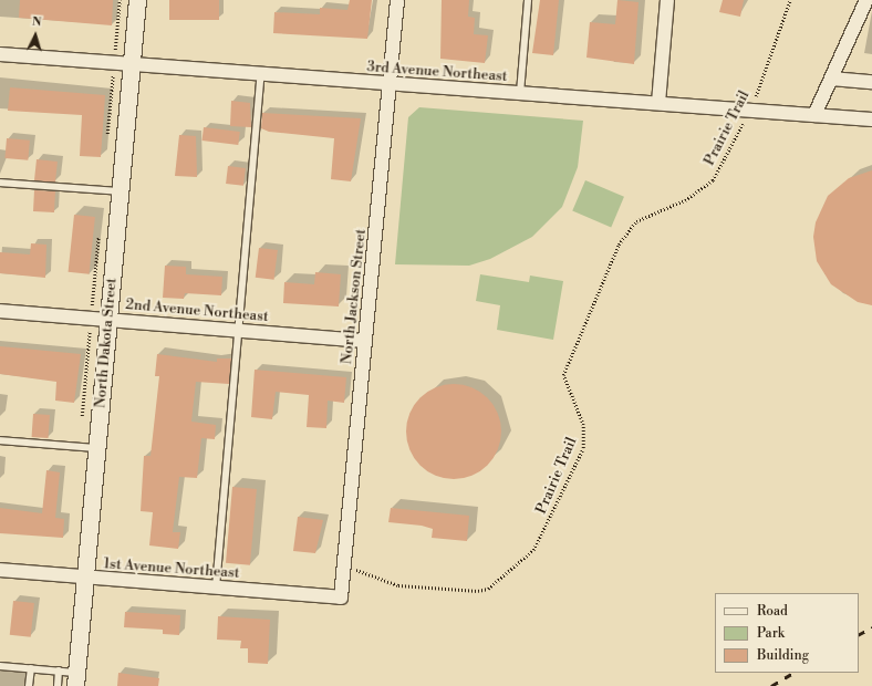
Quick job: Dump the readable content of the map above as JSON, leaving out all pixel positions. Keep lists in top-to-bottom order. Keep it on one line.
{"streets":{"street":["3rd Avenue Northeast","North Jackson Street","2nd Avenue Northeast","North Dakota Street","1st Avenue Northeast"],"path":["Prairie Trail"]},"crossings":[["3rd Avenue Northeast","Prairie Trail"],["3rd Avenue Northeast","North Jackson Street"],["3rd Avenue Northeast","North Dakota Street"],["Prairie Trail","North Jackson Street"],["North Jackson Street","2nd Avenue Northeast"],["North Jackson Street","1st Avenue Northeast"],["2nd Avenue Northeast","North Dakota Street"],["North Dakota Street","1st Avenue Northeast"]],"legend":["Road","Park","Building"],"north":"top"}
